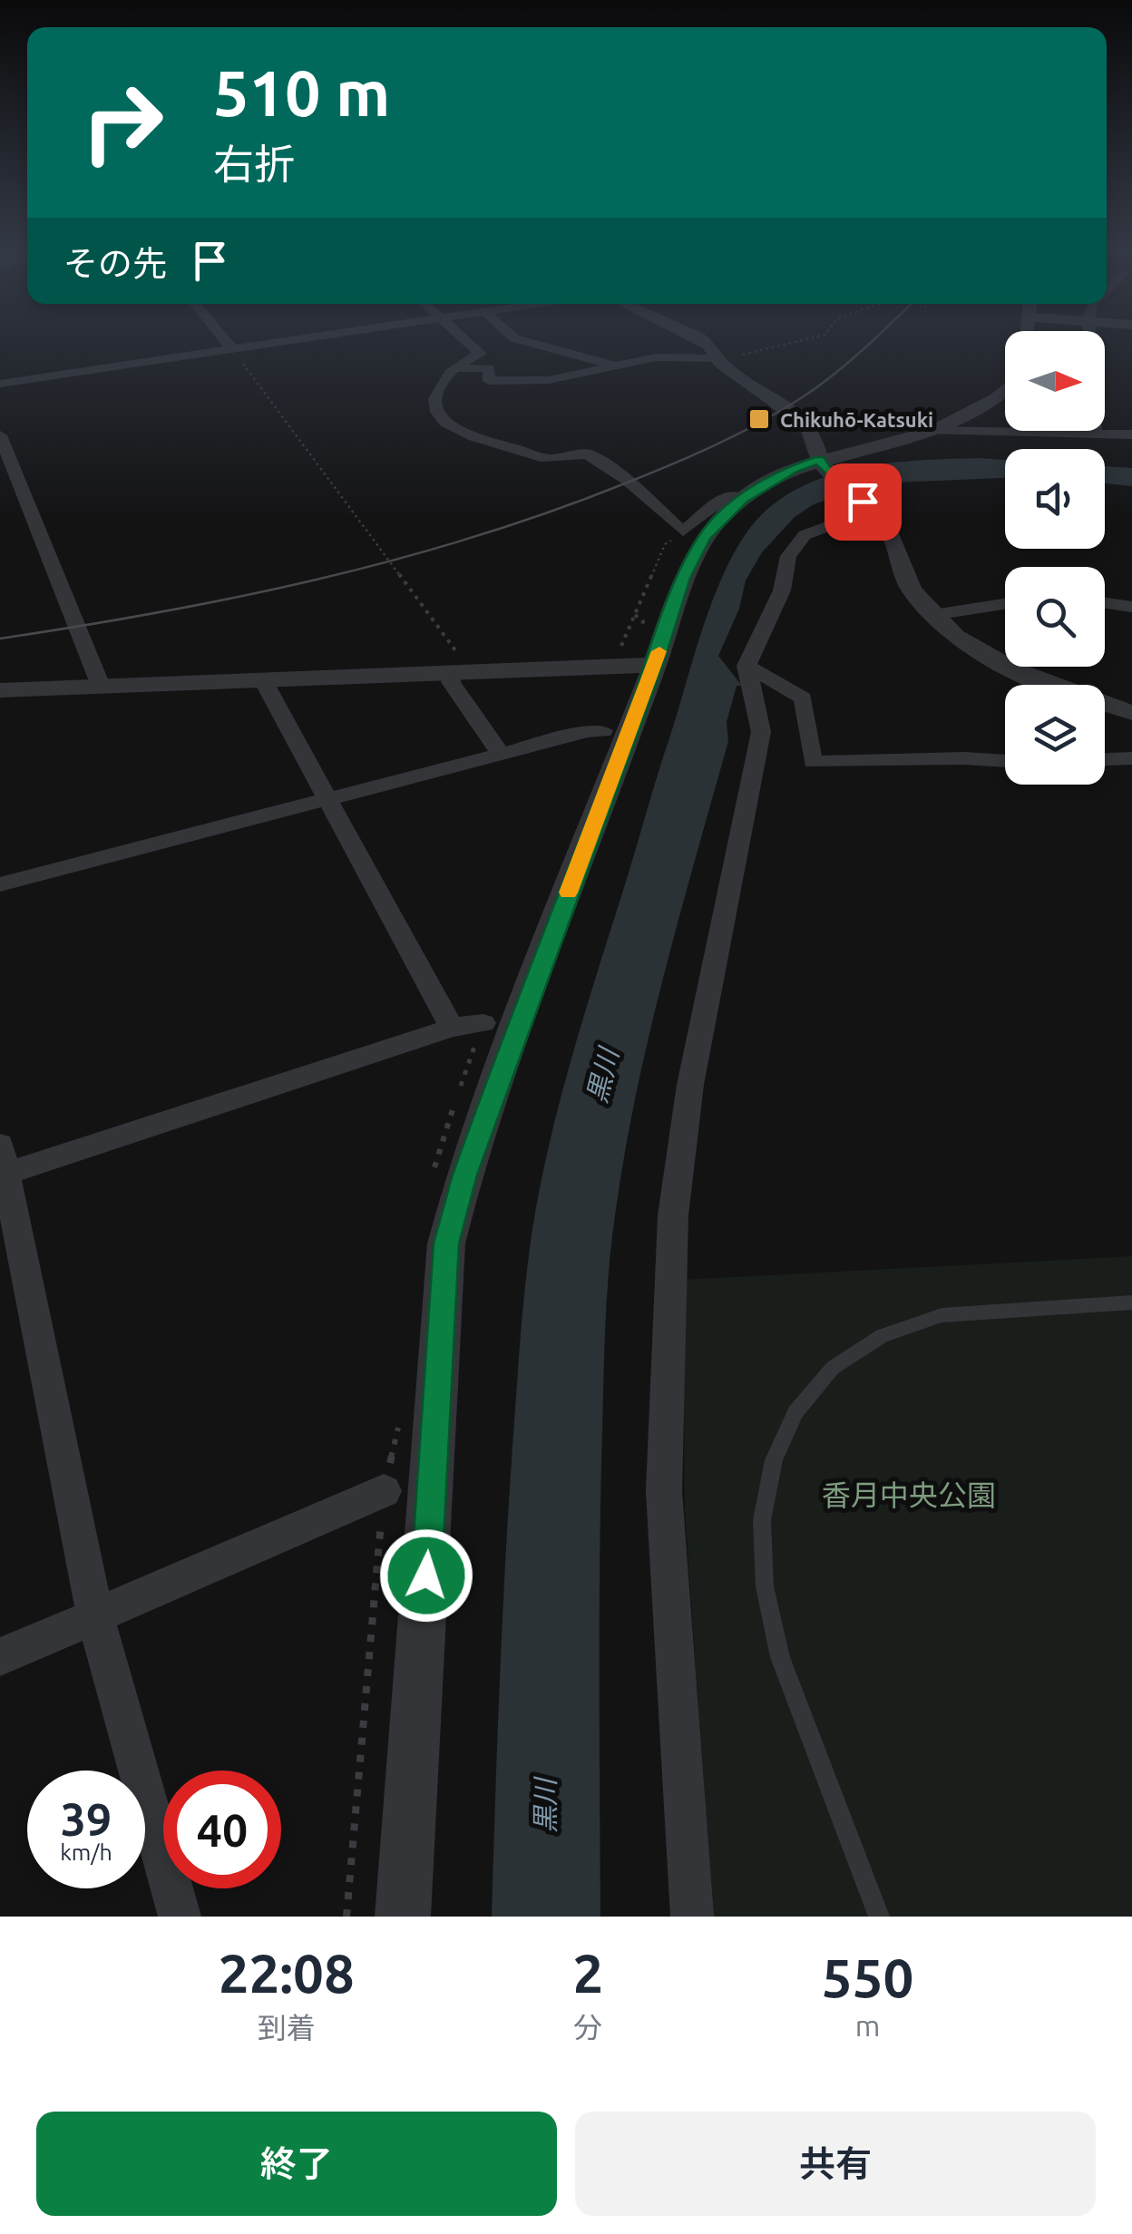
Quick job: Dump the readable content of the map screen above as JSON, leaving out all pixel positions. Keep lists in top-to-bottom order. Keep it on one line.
{"water":["黒川"],"parks":["香月中央公園"],"places":{"transit":["Chikuhō-Katsuki"]},"north":"right","page":{"turn":["510 m","右折"],"then":"その先","speed":"39 km/h","limit":"40","eta":["22:08","到着","2","分","550","m"],"buttons":["終了","共有"]}}
